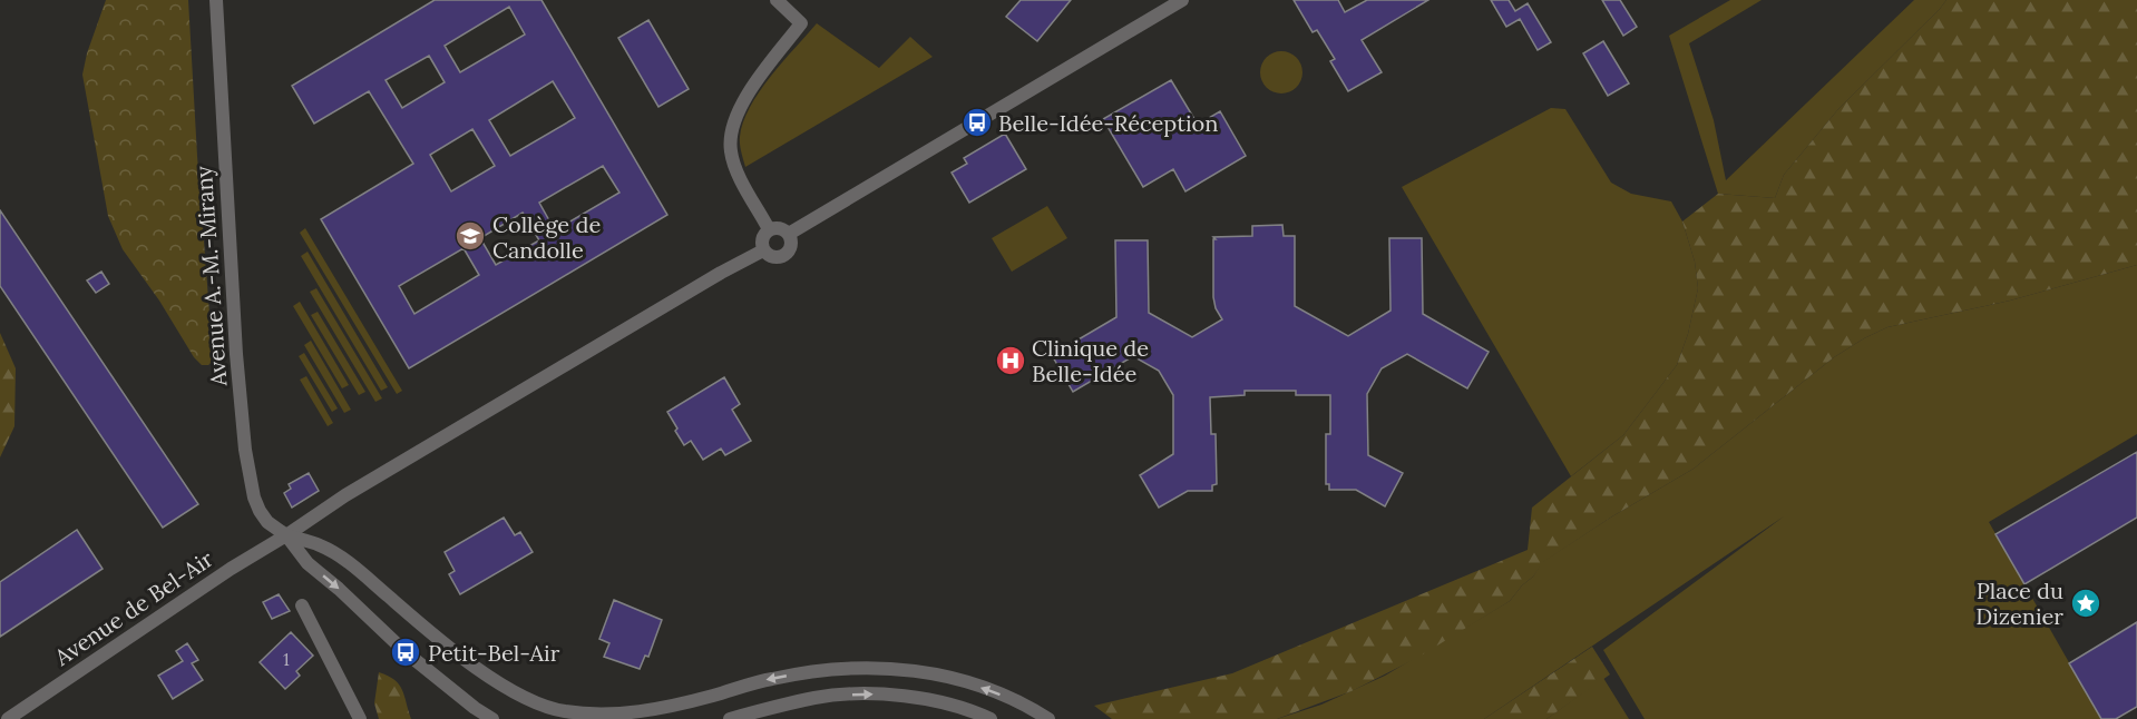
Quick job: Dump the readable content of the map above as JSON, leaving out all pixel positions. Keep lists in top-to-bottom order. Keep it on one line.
{"streets":{"street":["Avenue A.-M.-Mirany","Avenue de Bel-Air"]},"crossings":[["Avenue A.-M.-Mirany","Avenue de Bel-Air"]],"places":{"bus stop":["Belle-Idée-Réception","Petit-Bel-Air"],"school or university":["Collège de Candolle"],"hospital":["Clinique de Belle-Idée"],"place":["Place du Dizenier"]},"house_numbers":["1"]}
